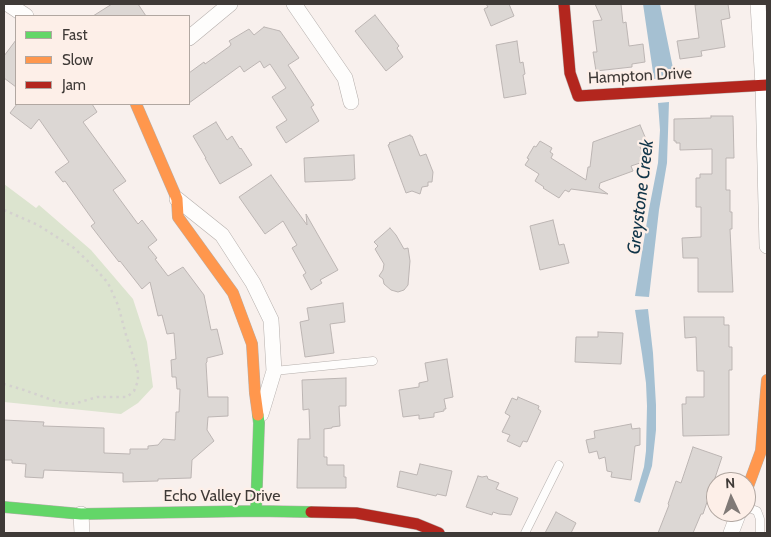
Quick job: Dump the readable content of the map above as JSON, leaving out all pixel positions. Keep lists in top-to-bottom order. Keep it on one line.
{"streets":{"street":["Hampton Drive","Echo Valley Drive"]},"water":["Greystone Creek"],"legend":["Fast","Slow","Jam"],"north":"top"}
